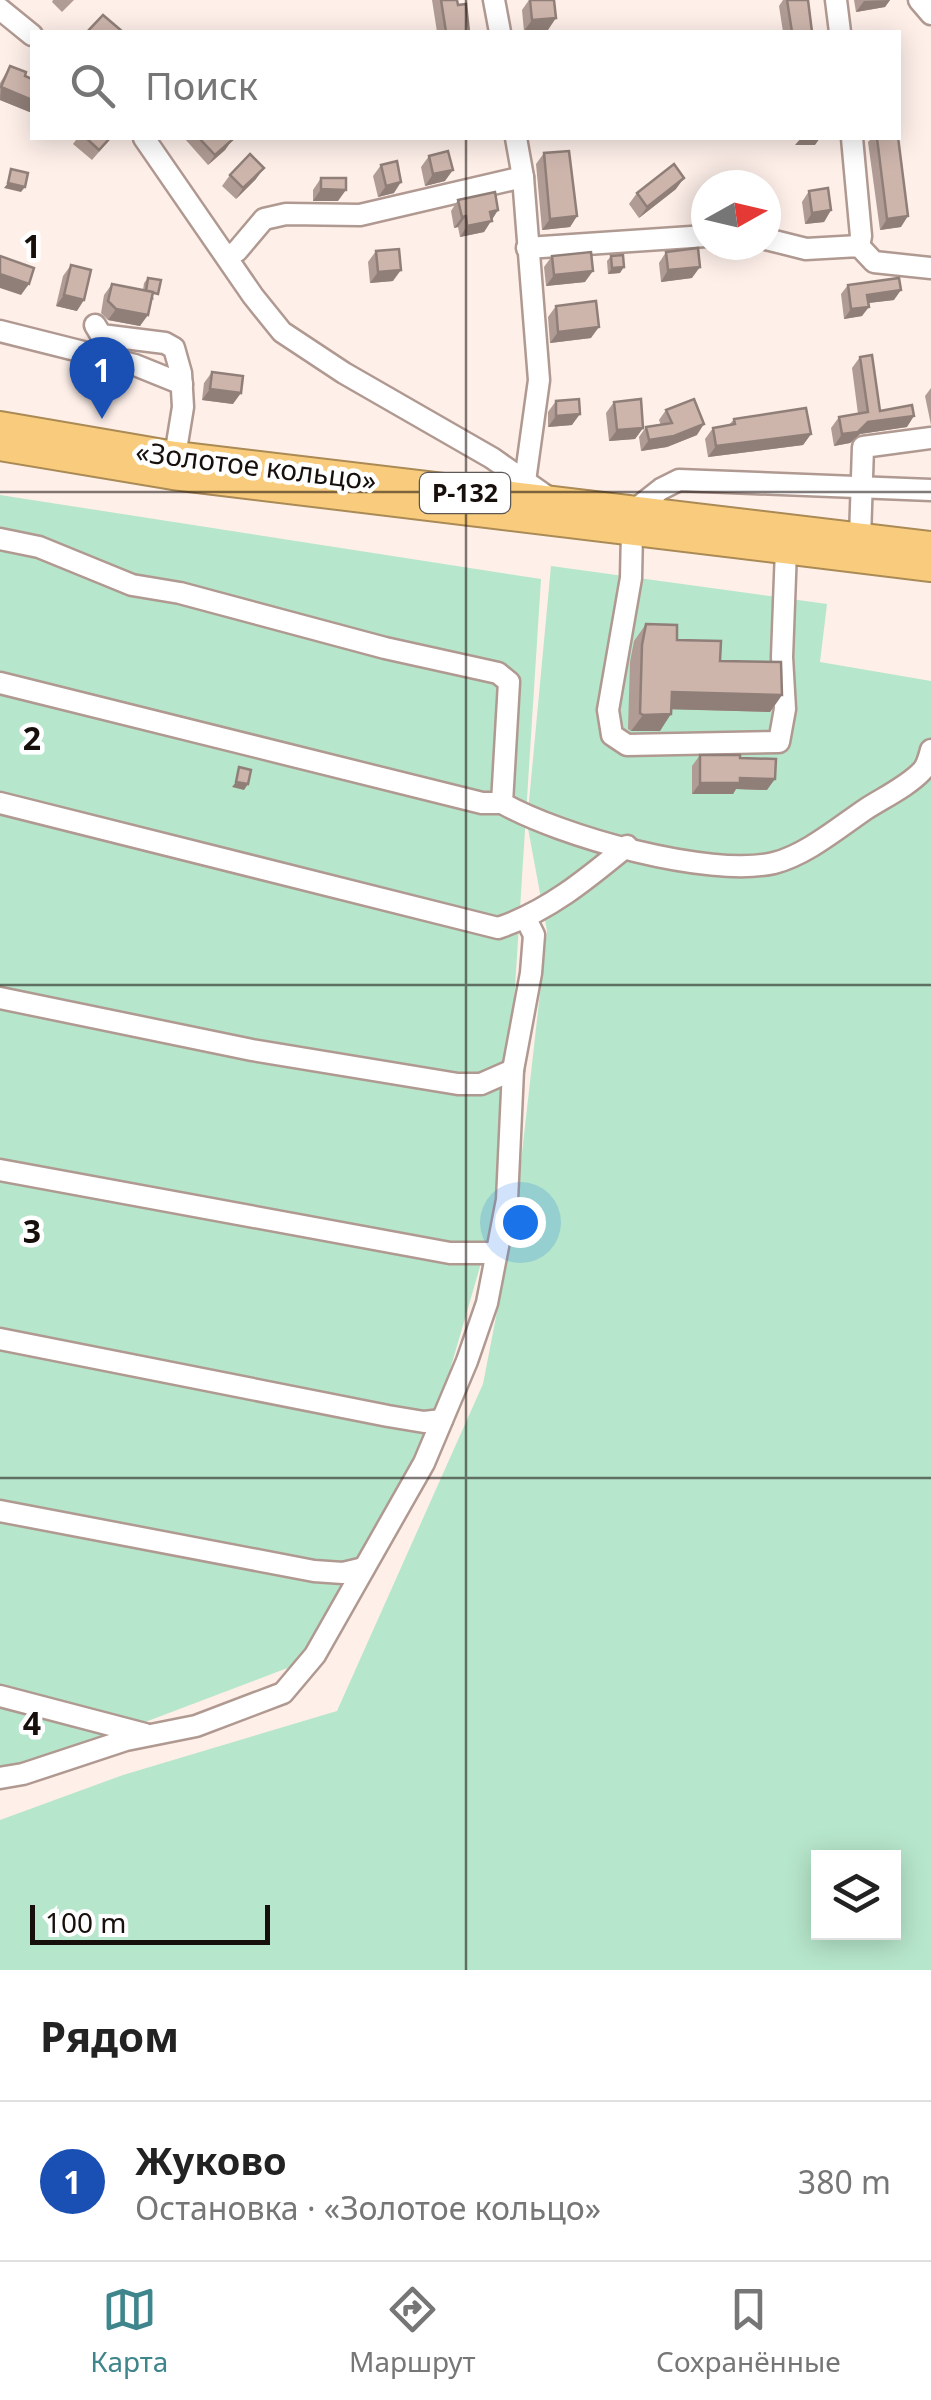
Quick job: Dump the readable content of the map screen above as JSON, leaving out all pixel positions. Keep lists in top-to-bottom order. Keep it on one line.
{"streets":{"highway":["«Золотое кольцо»","Р-132"]},"scale_bar":"100 m","north":"right","page":{"search":"Поиск","pins":"1","scale":"100 m","heading":"Рядом","list":[{"mark":"1","name":"Жуково","note":"Остановка · «Золотое кольцо»","value":"380 m"}],"nav":["Карта","Маршрут","Сохранённые"]},"grid":{"rows":["1","2","3","4"]}}
